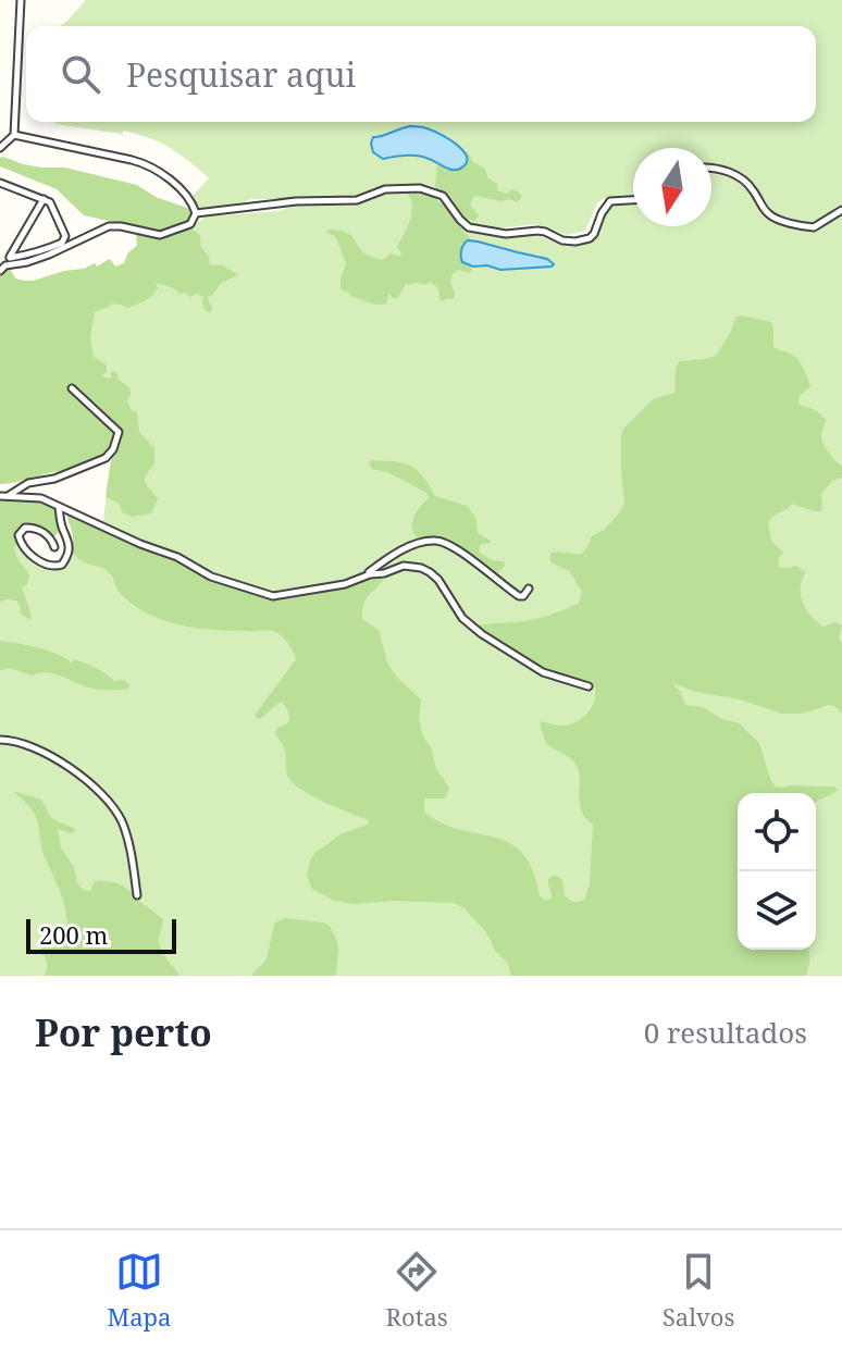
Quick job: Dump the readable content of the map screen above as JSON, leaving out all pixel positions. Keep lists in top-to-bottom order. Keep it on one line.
{"scale_bar":"200 m","north":"bottom","page":{"search":"Pesquisar aqui","scale":"200 m","heading":["Por perto","0 resultados"],"nav":["Mapa","Rotas","Salvos"]}}
